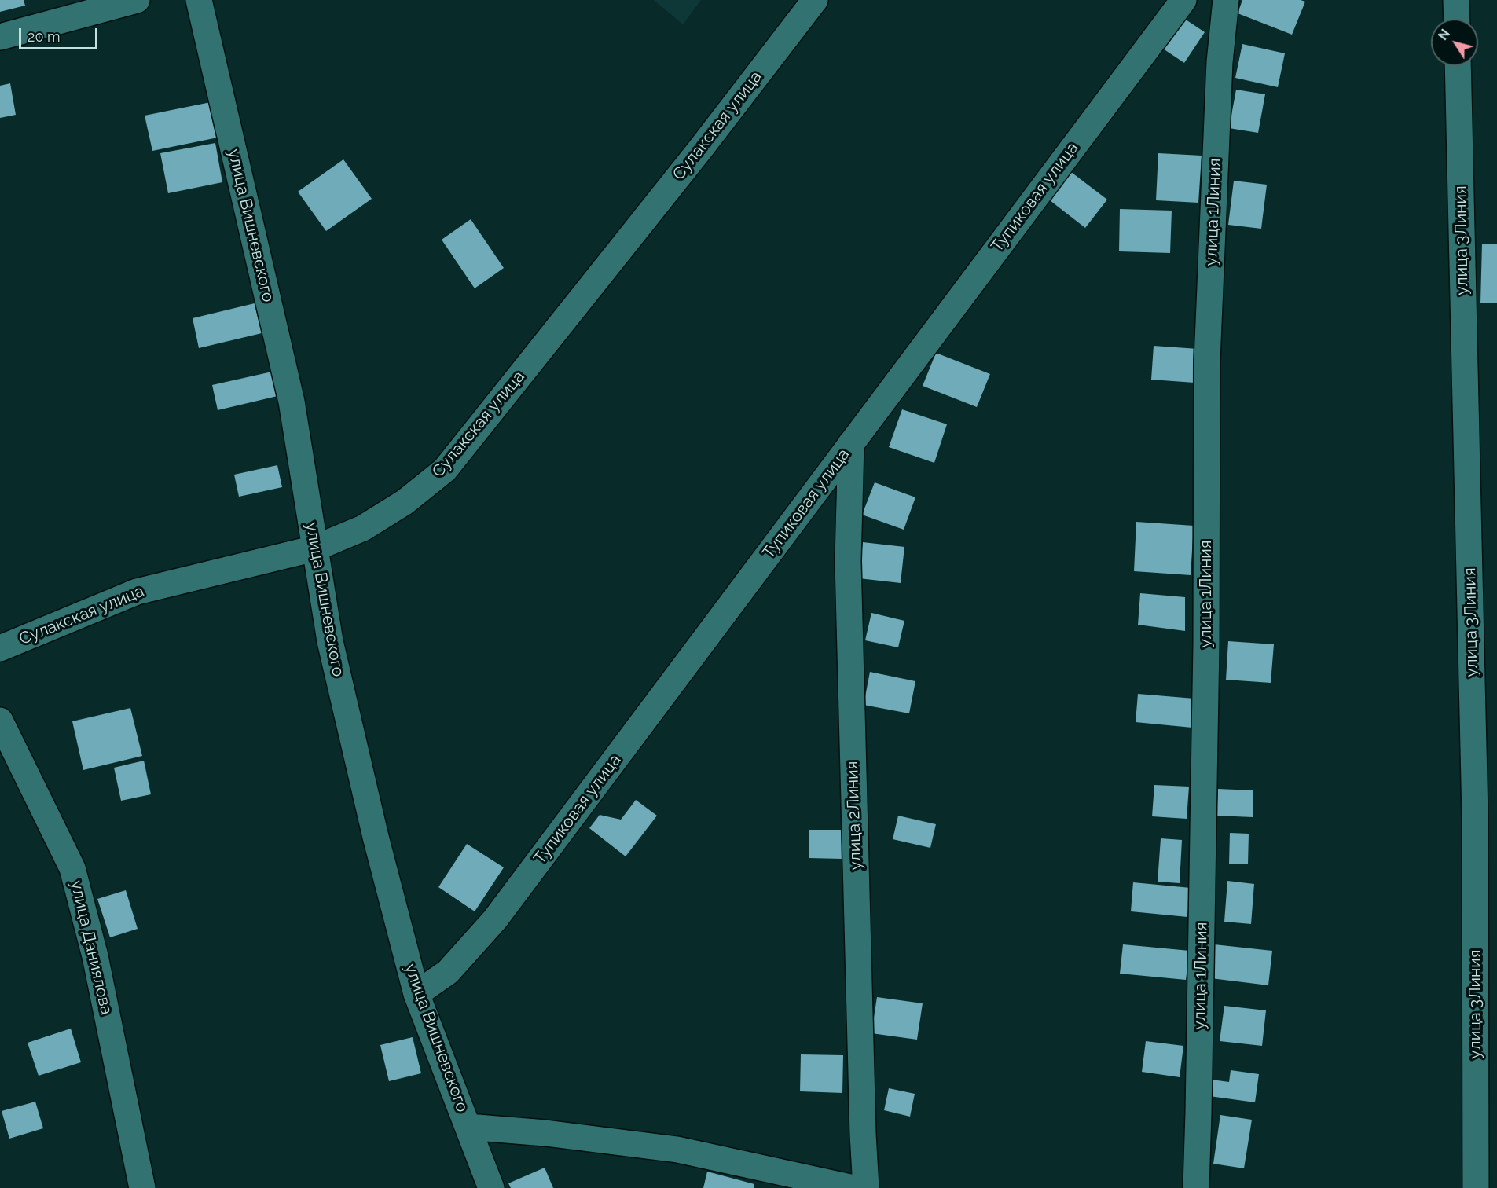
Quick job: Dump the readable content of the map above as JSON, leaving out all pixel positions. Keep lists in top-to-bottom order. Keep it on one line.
{"streets":{"street":["Сулакская улица","Тупиковая улица","улица 1Линия","улица Вишневского","улица 3Линия","улица 2Линия","улица Даниялова"]},"crossings":[["Сулакская улица","улица Вишневского"],["Тупиковая улица","улица Вишневского"],["Тупиковая улица","улица 2Линия"]],"scale_bar":"20 m","north":"top left"}
